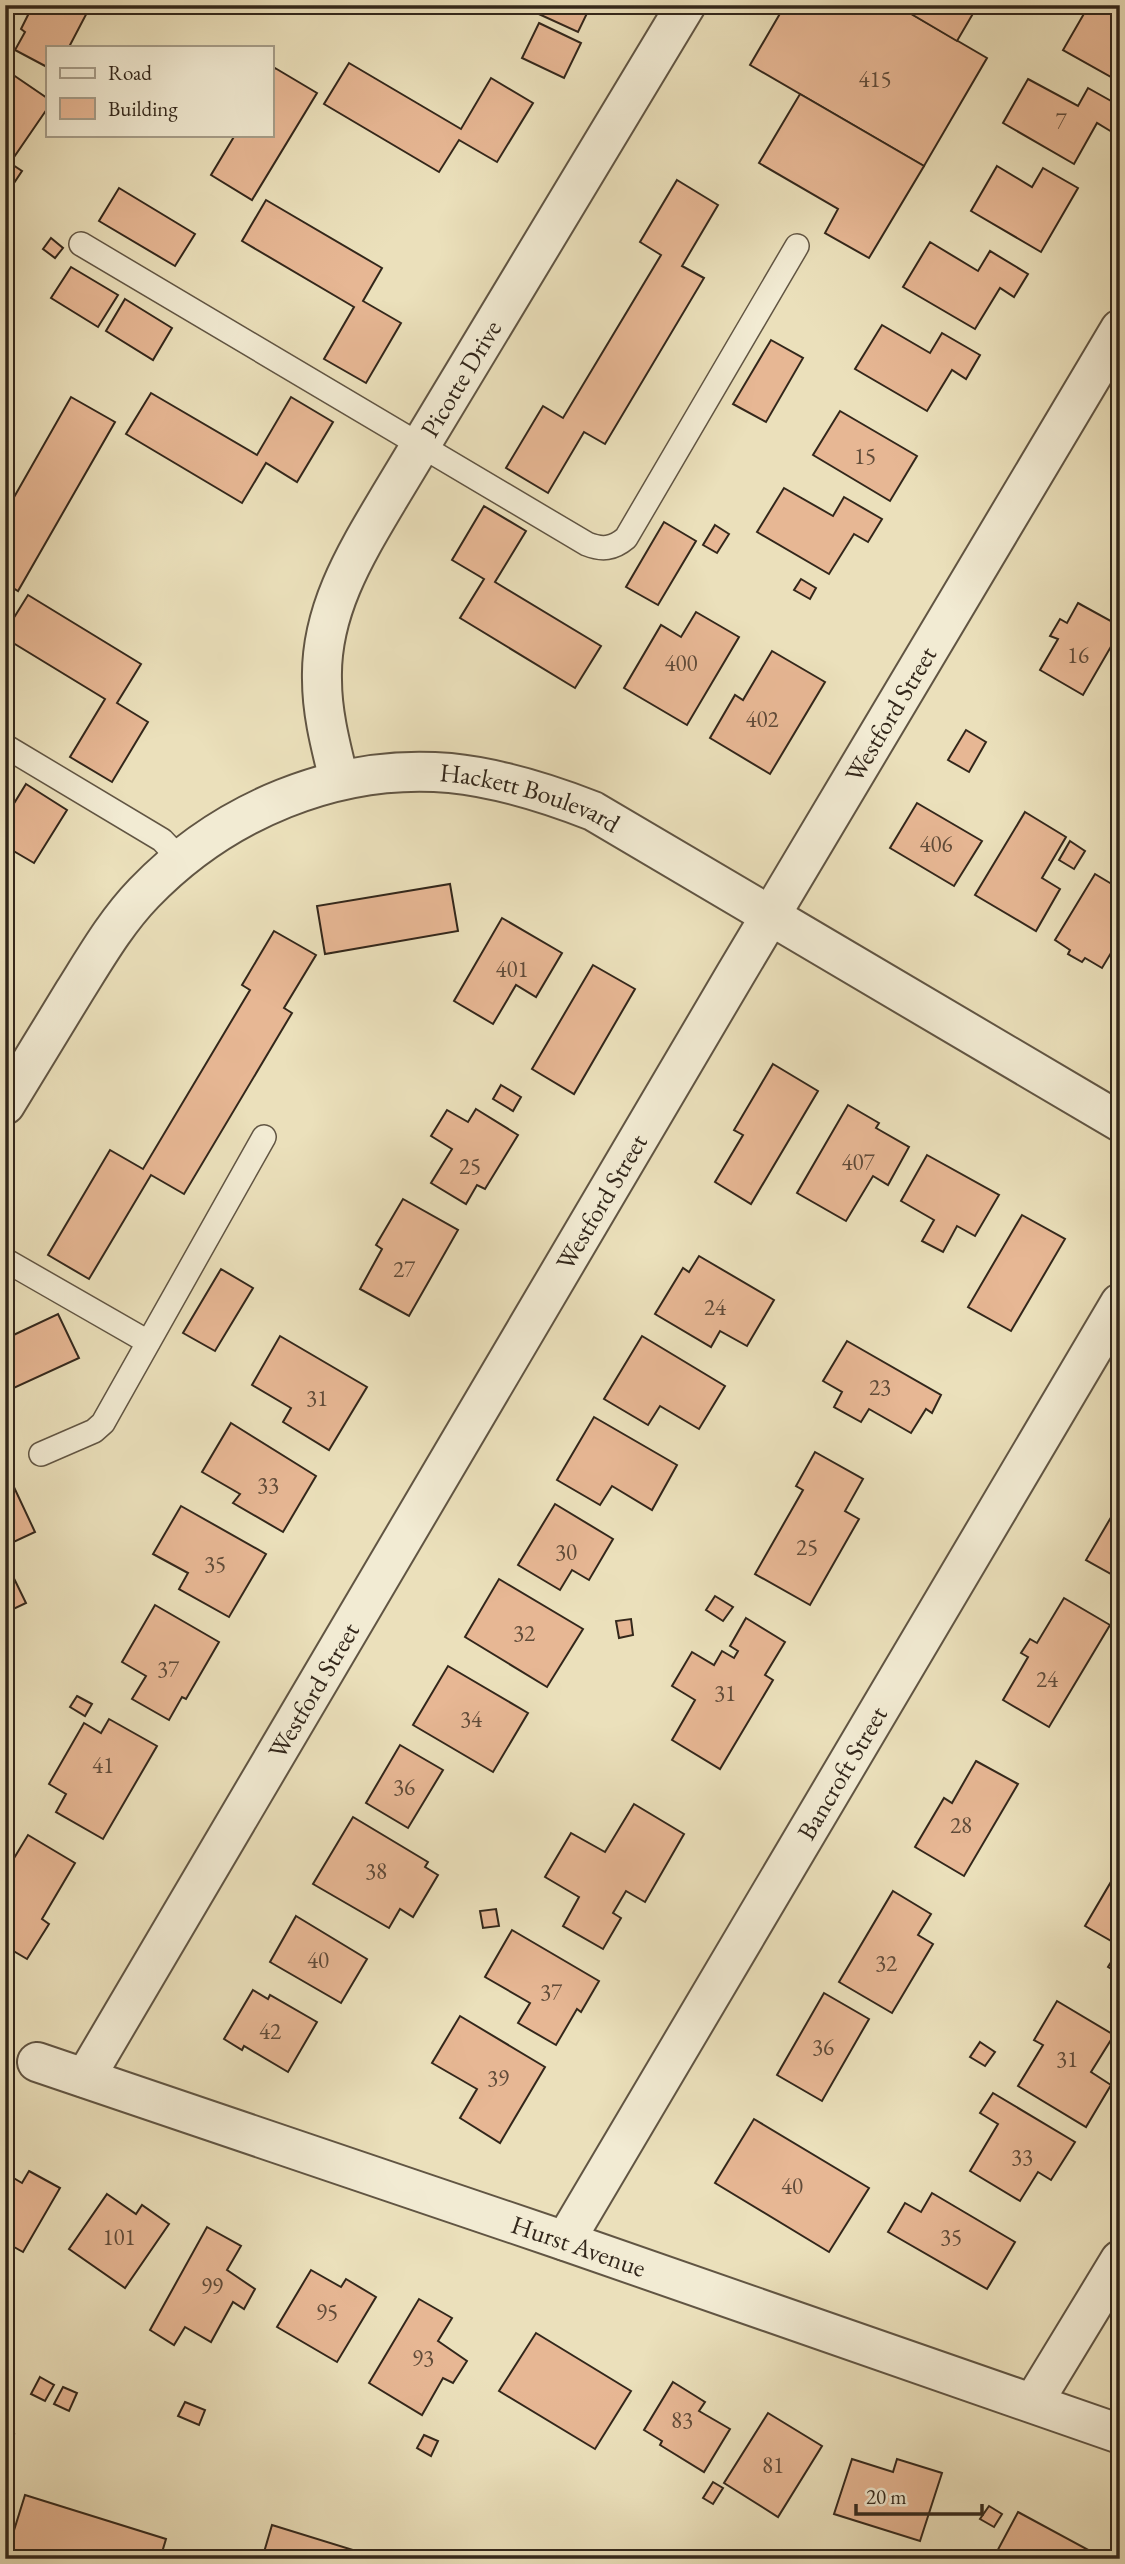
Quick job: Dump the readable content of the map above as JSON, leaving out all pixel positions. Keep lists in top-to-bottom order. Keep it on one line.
{"streets":{"street":["Picotte Drive","Westford Street","Hackett Boulevard","Bancroft Street","Hurst Avenue"]},"crossings":[["Picotte Drive","Hackett Boulevard"],["Westford Street","Hackett Boulevard"],["Westford Street","Hurst Avenue"],["Bancroft Street","Hurst Avenue"]],"house_numbers":["415","7","15","16","400","402","406","401","407","25","27","24","23","31","33","25","30","35","32","37","24","31","34","41","36","28","38","40","32","37","42","36","31","39","33","40","101","35","99","95","93","83","81"],"legend":["Road","Building"],"scale_bar":"20 m"}
